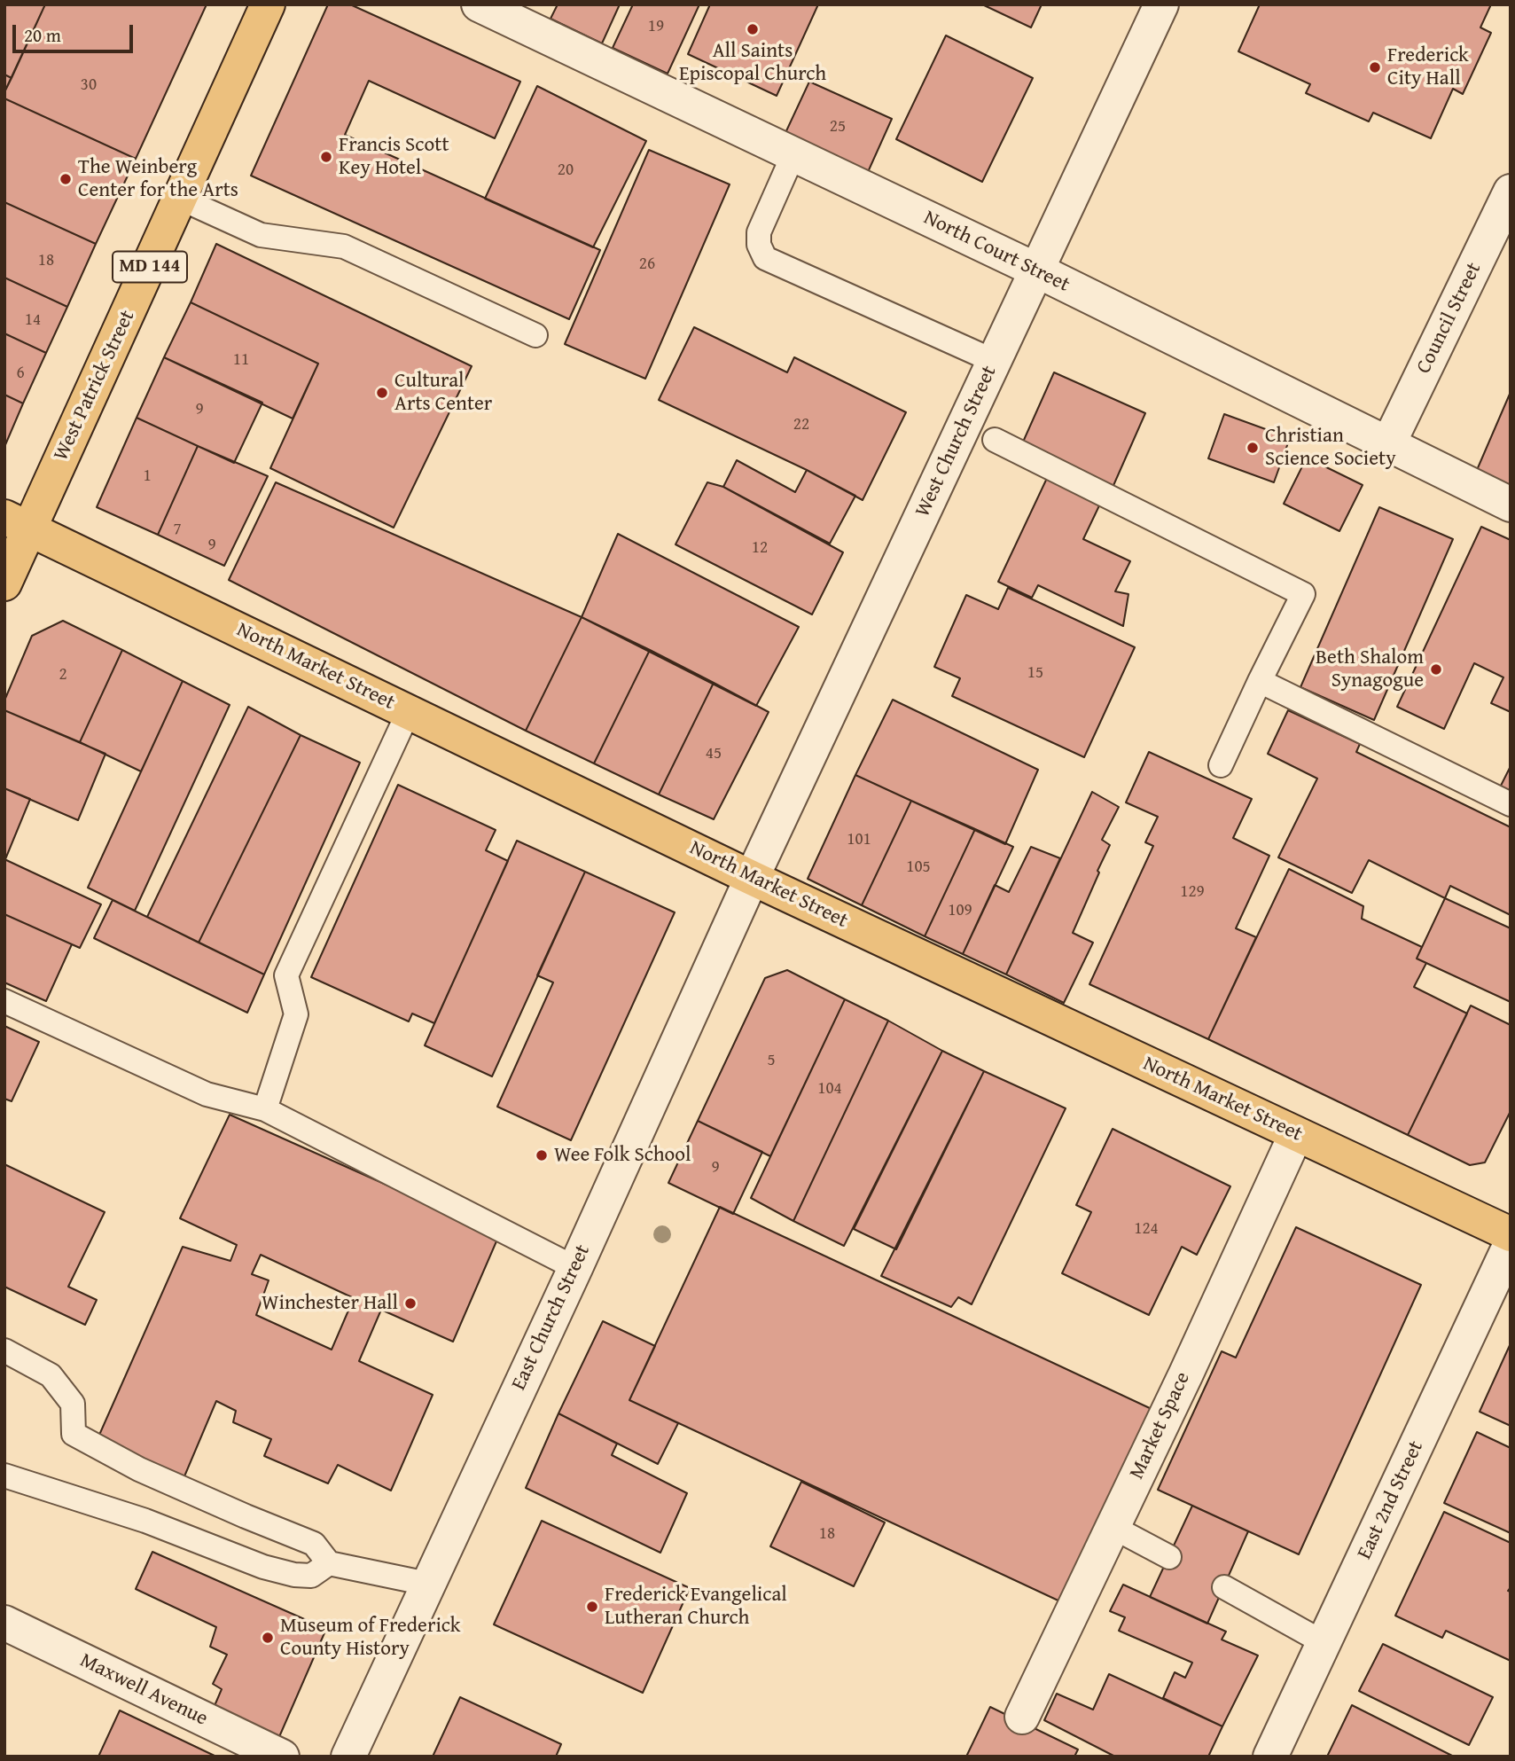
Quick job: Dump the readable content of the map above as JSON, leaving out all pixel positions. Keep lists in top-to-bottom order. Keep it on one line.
{"streets":{"main road":["MD 144","West Patrick Street","North Market Street"],"street":["North Court Street","Council Street","West Church Street","East Church Street","Market Space","East 2nd Street","Maxwell Avenue"]},"crossings":[["North Court Street","Council Street"],["North Court Street","West Church Street"],["MD 144","West Patrick Street"],["MD 144","North Market Street"],["West Patrick Street","North Market Street"],["West Church Street","North Market Street"],["West Church Street","East Church Street"],["North Market Street","East Church Street"],["North Market Street","Market Space"]],"places":["All Saints Episcopal Church","Frederick City Hall","Francis Scott Key Hotel","The Weinberg Center for the Arts","Cultural Arts Center","Christian Science Society","Beth Shalom Synagogue","Wee Folk School","Winchester Hall","Frederick Evangelical Lutheran Church","Museum of Frederick County History"],"house_numbers":["19","30","25","20","18","26","14","11","6","9","22","1","7","9","12","15","2","45","101","105","129","109","5","104","9","124","18"],"scale_bar":"20 m"}
